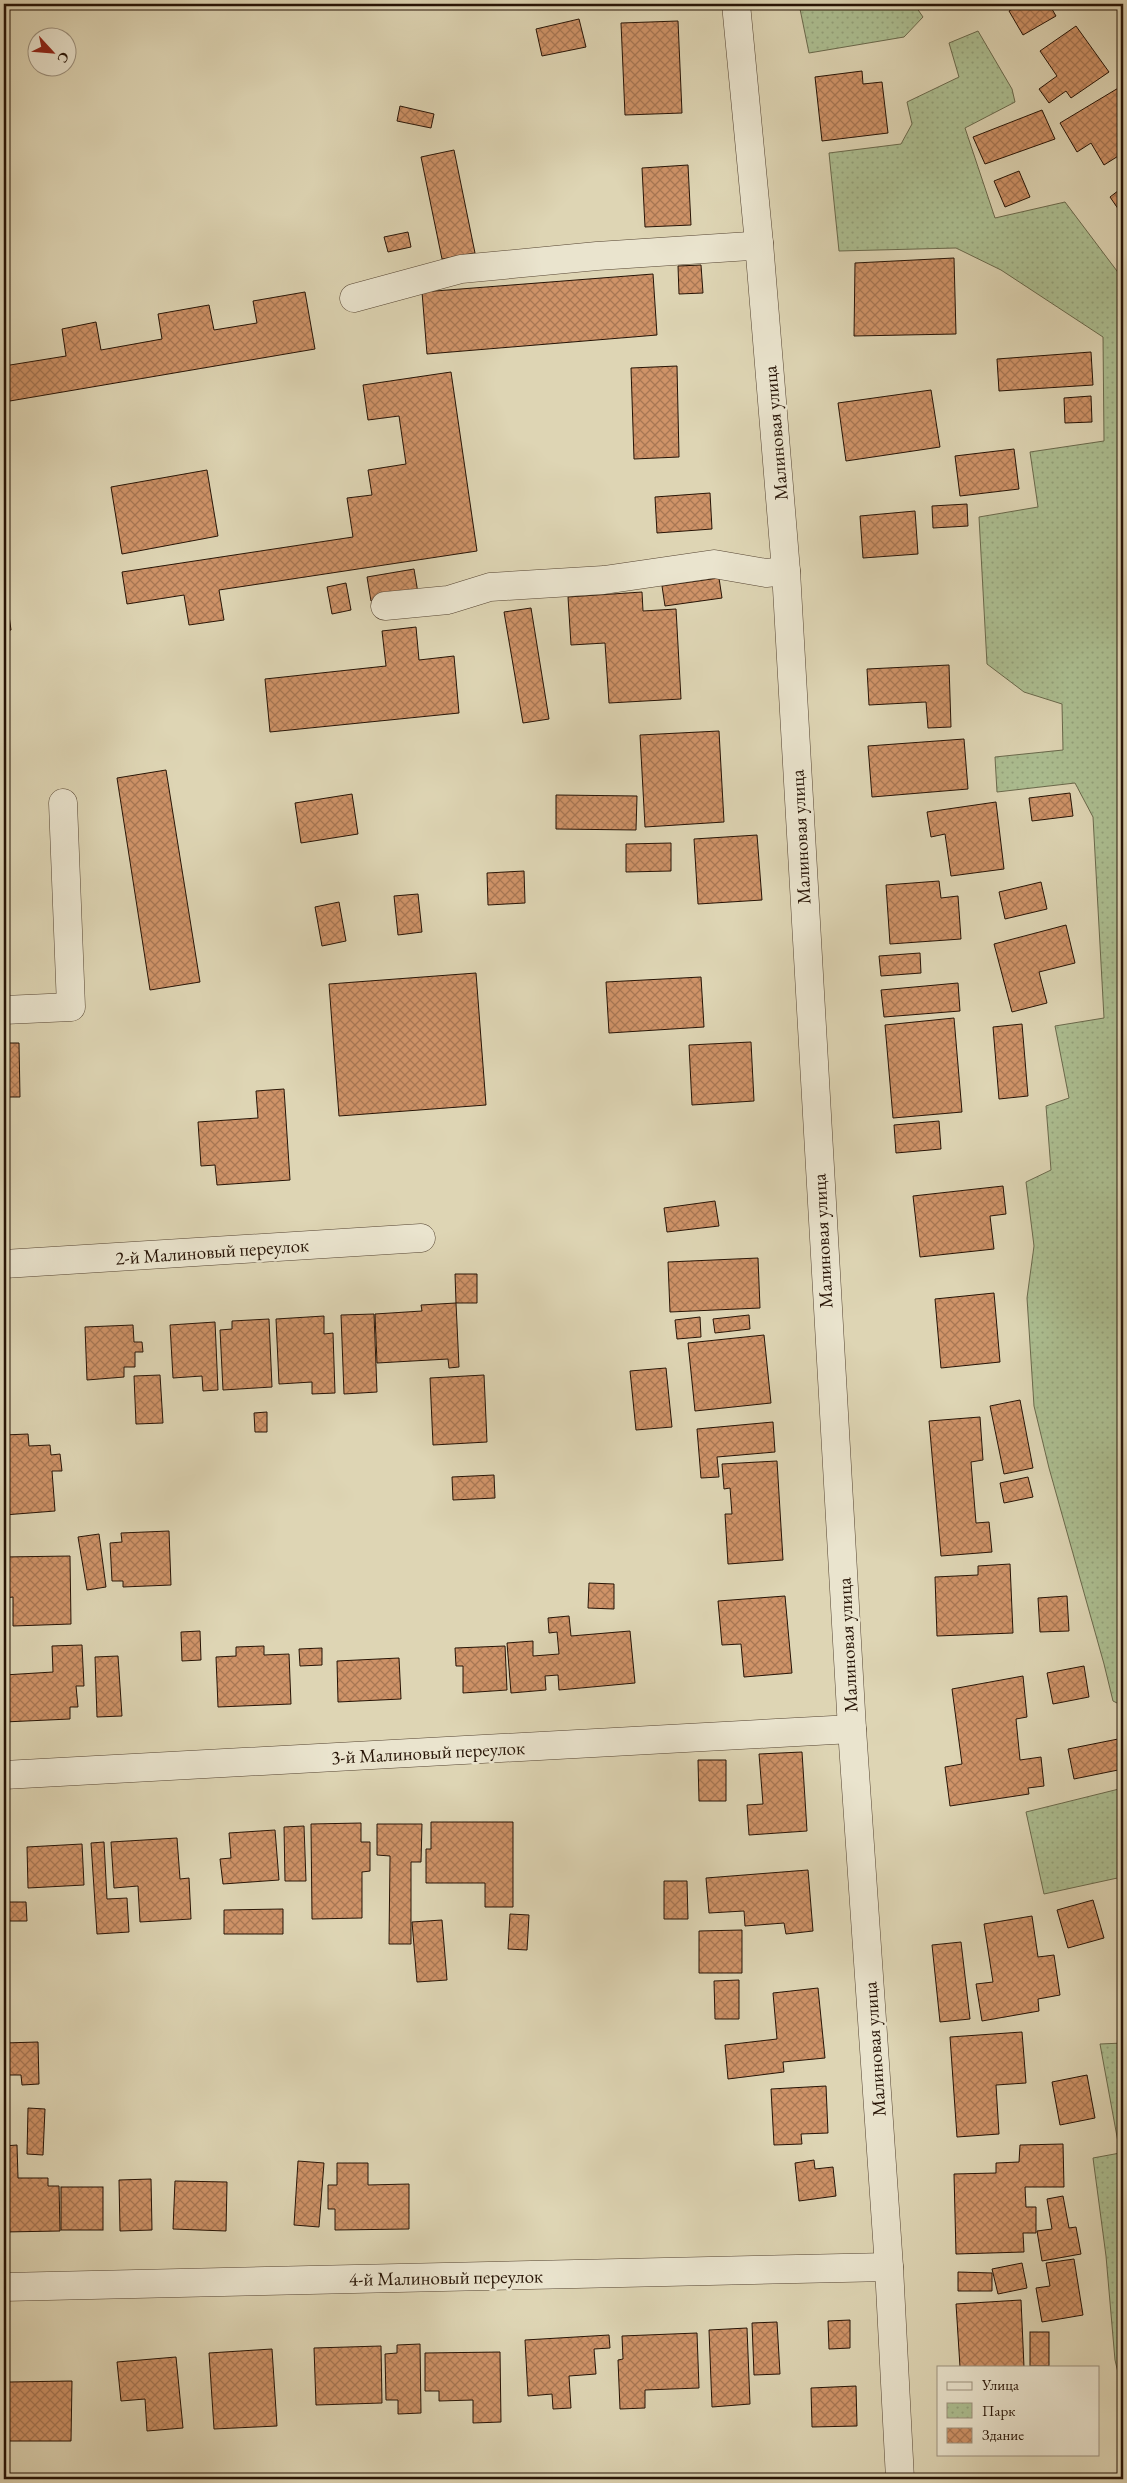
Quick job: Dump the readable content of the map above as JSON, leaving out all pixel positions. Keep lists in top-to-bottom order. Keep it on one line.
{"streets":{"street":["Малиновая улица","2-й Малиновый переулок","3-й Малиновый переулок","4-й Малиновый переулок"]},"crossings":[["Малиновая улица","3-й Малиновый переулок"],["Малиновая улица","4-й Малиновый переулок"]],"legend":["Улица","Парк","Здание"],"north":"bottom right"}
